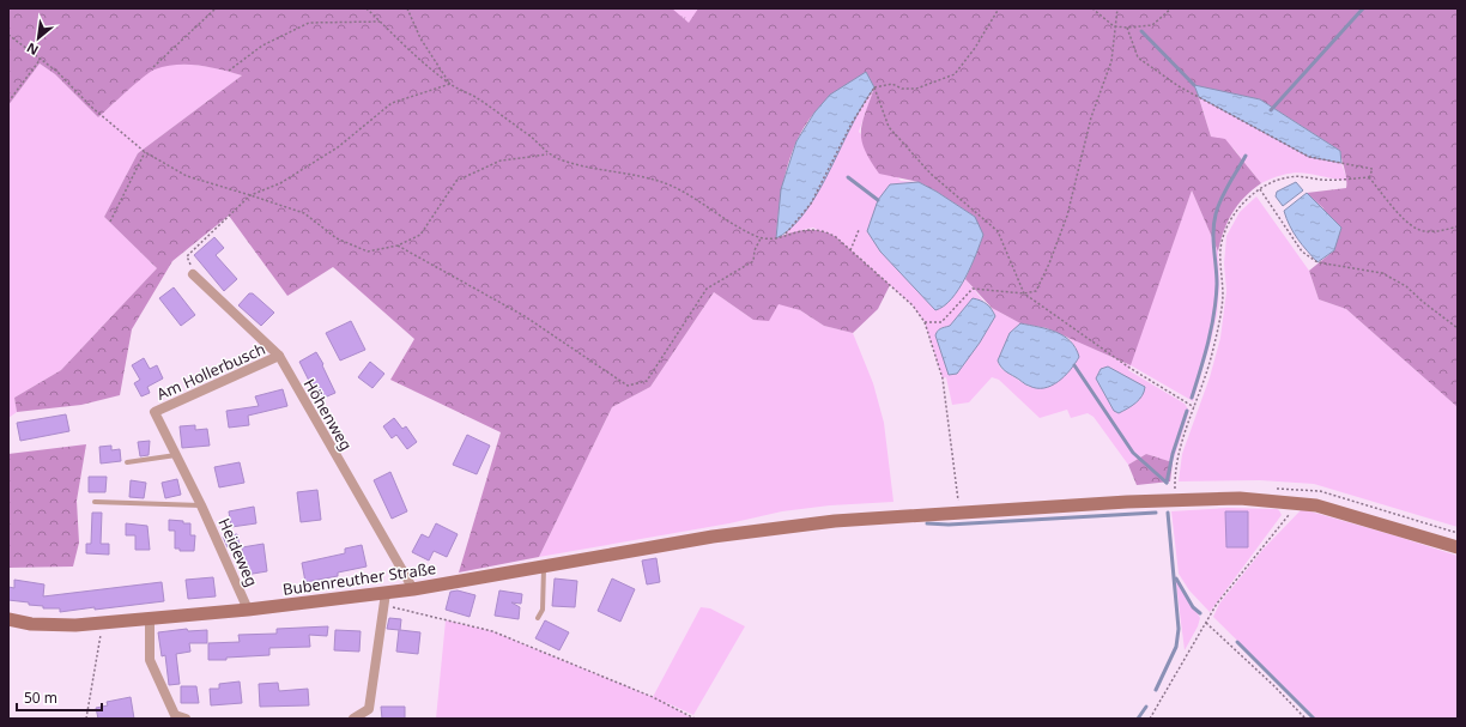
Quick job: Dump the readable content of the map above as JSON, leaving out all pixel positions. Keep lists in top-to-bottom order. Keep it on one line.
{"streets":{"street":["Am Hollerbusch","Höhenweg","Heideweg","Bubenreuther Straße"]},"crossings":[["Am Hollerbusch","Höhenweg"],["Am Hollerbusch","Heideweg"],["Höhenweg","Bubenreuther Straße"],["Heideweg","Bubenreuther Straße"]],"scale_bar":"50 m","north":"bottom left"}
